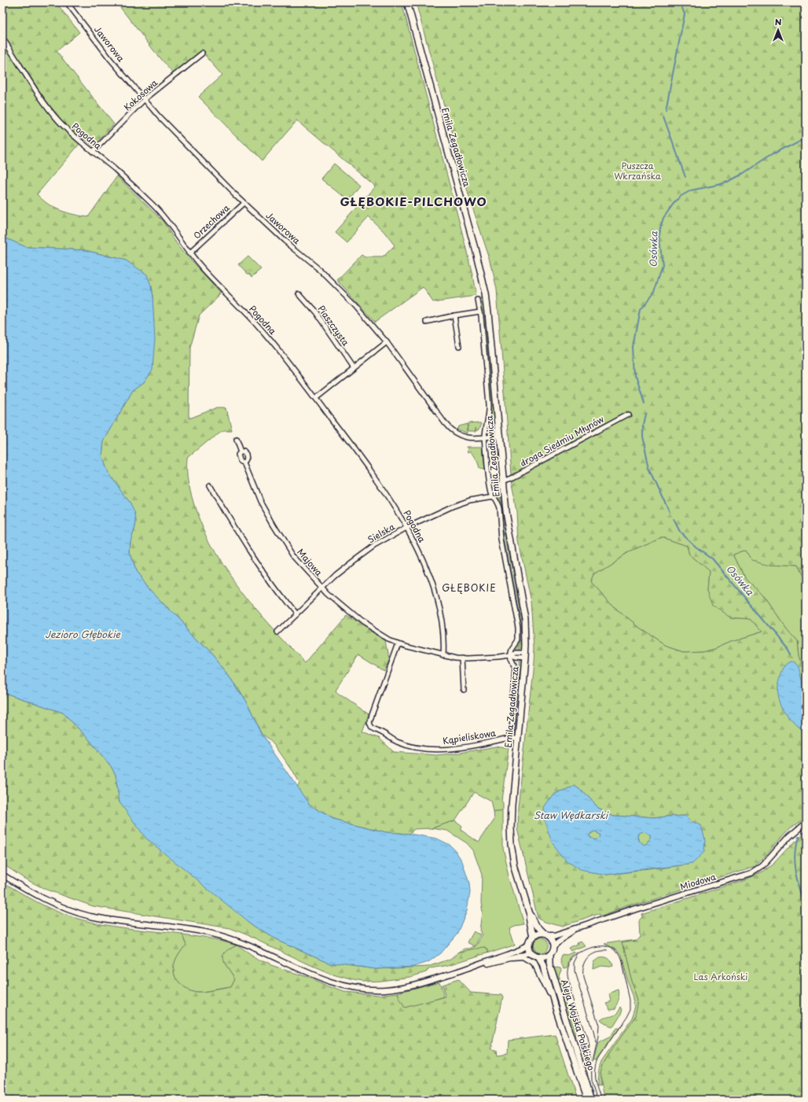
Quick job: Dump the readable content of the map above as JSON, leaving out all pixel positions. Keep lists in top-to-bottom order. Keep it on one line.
{"streets":{"main road":["Emila Zegadłowicza","Aleja Wojska Polskiego"],"street":["Jaworowa","Kokosowa","Pogodna","Orzechowa","Piaszczysta","droga Siedmiu Młynów","Sielska","Majowa","Kąpieliskowa","Miodowa"]},"crossings":[["Jaworowa","Kokosowa"],["Jaworowa","Emila Zegadłowicza"],["Jaworowa","Orzechowa"],["Kokosowa","Pogodna"],["Pogodna","Orzechowa"],["Pogodna","Sielska"],["Pogodna","Majowa"],["Emila Zegadłowicza","droga Siedmiu Młynów"],["Emila Zegadłowicza","Majowa"],["Emila Zegadłowicza","Kąpieliskowa"],["Emila Zegadłowicza","Miodowa"],["Emila Zegadłowicza","Aleja Wojska Polskiego"],["Sielska","Majowa"],["Majowa","Kąpieliskowa"],["Miodowa","Aleja Wojska Polskiego"]],"districts":["GŁĘBOKIE-PILCHOWO","GŁĘBOKIE"],"water":["Osówka","Jezioro Głębokie","Staw Wędkarski"],"parks":["Puszcza Wkrzańska","Las Arkoński"],"north":"top"}
